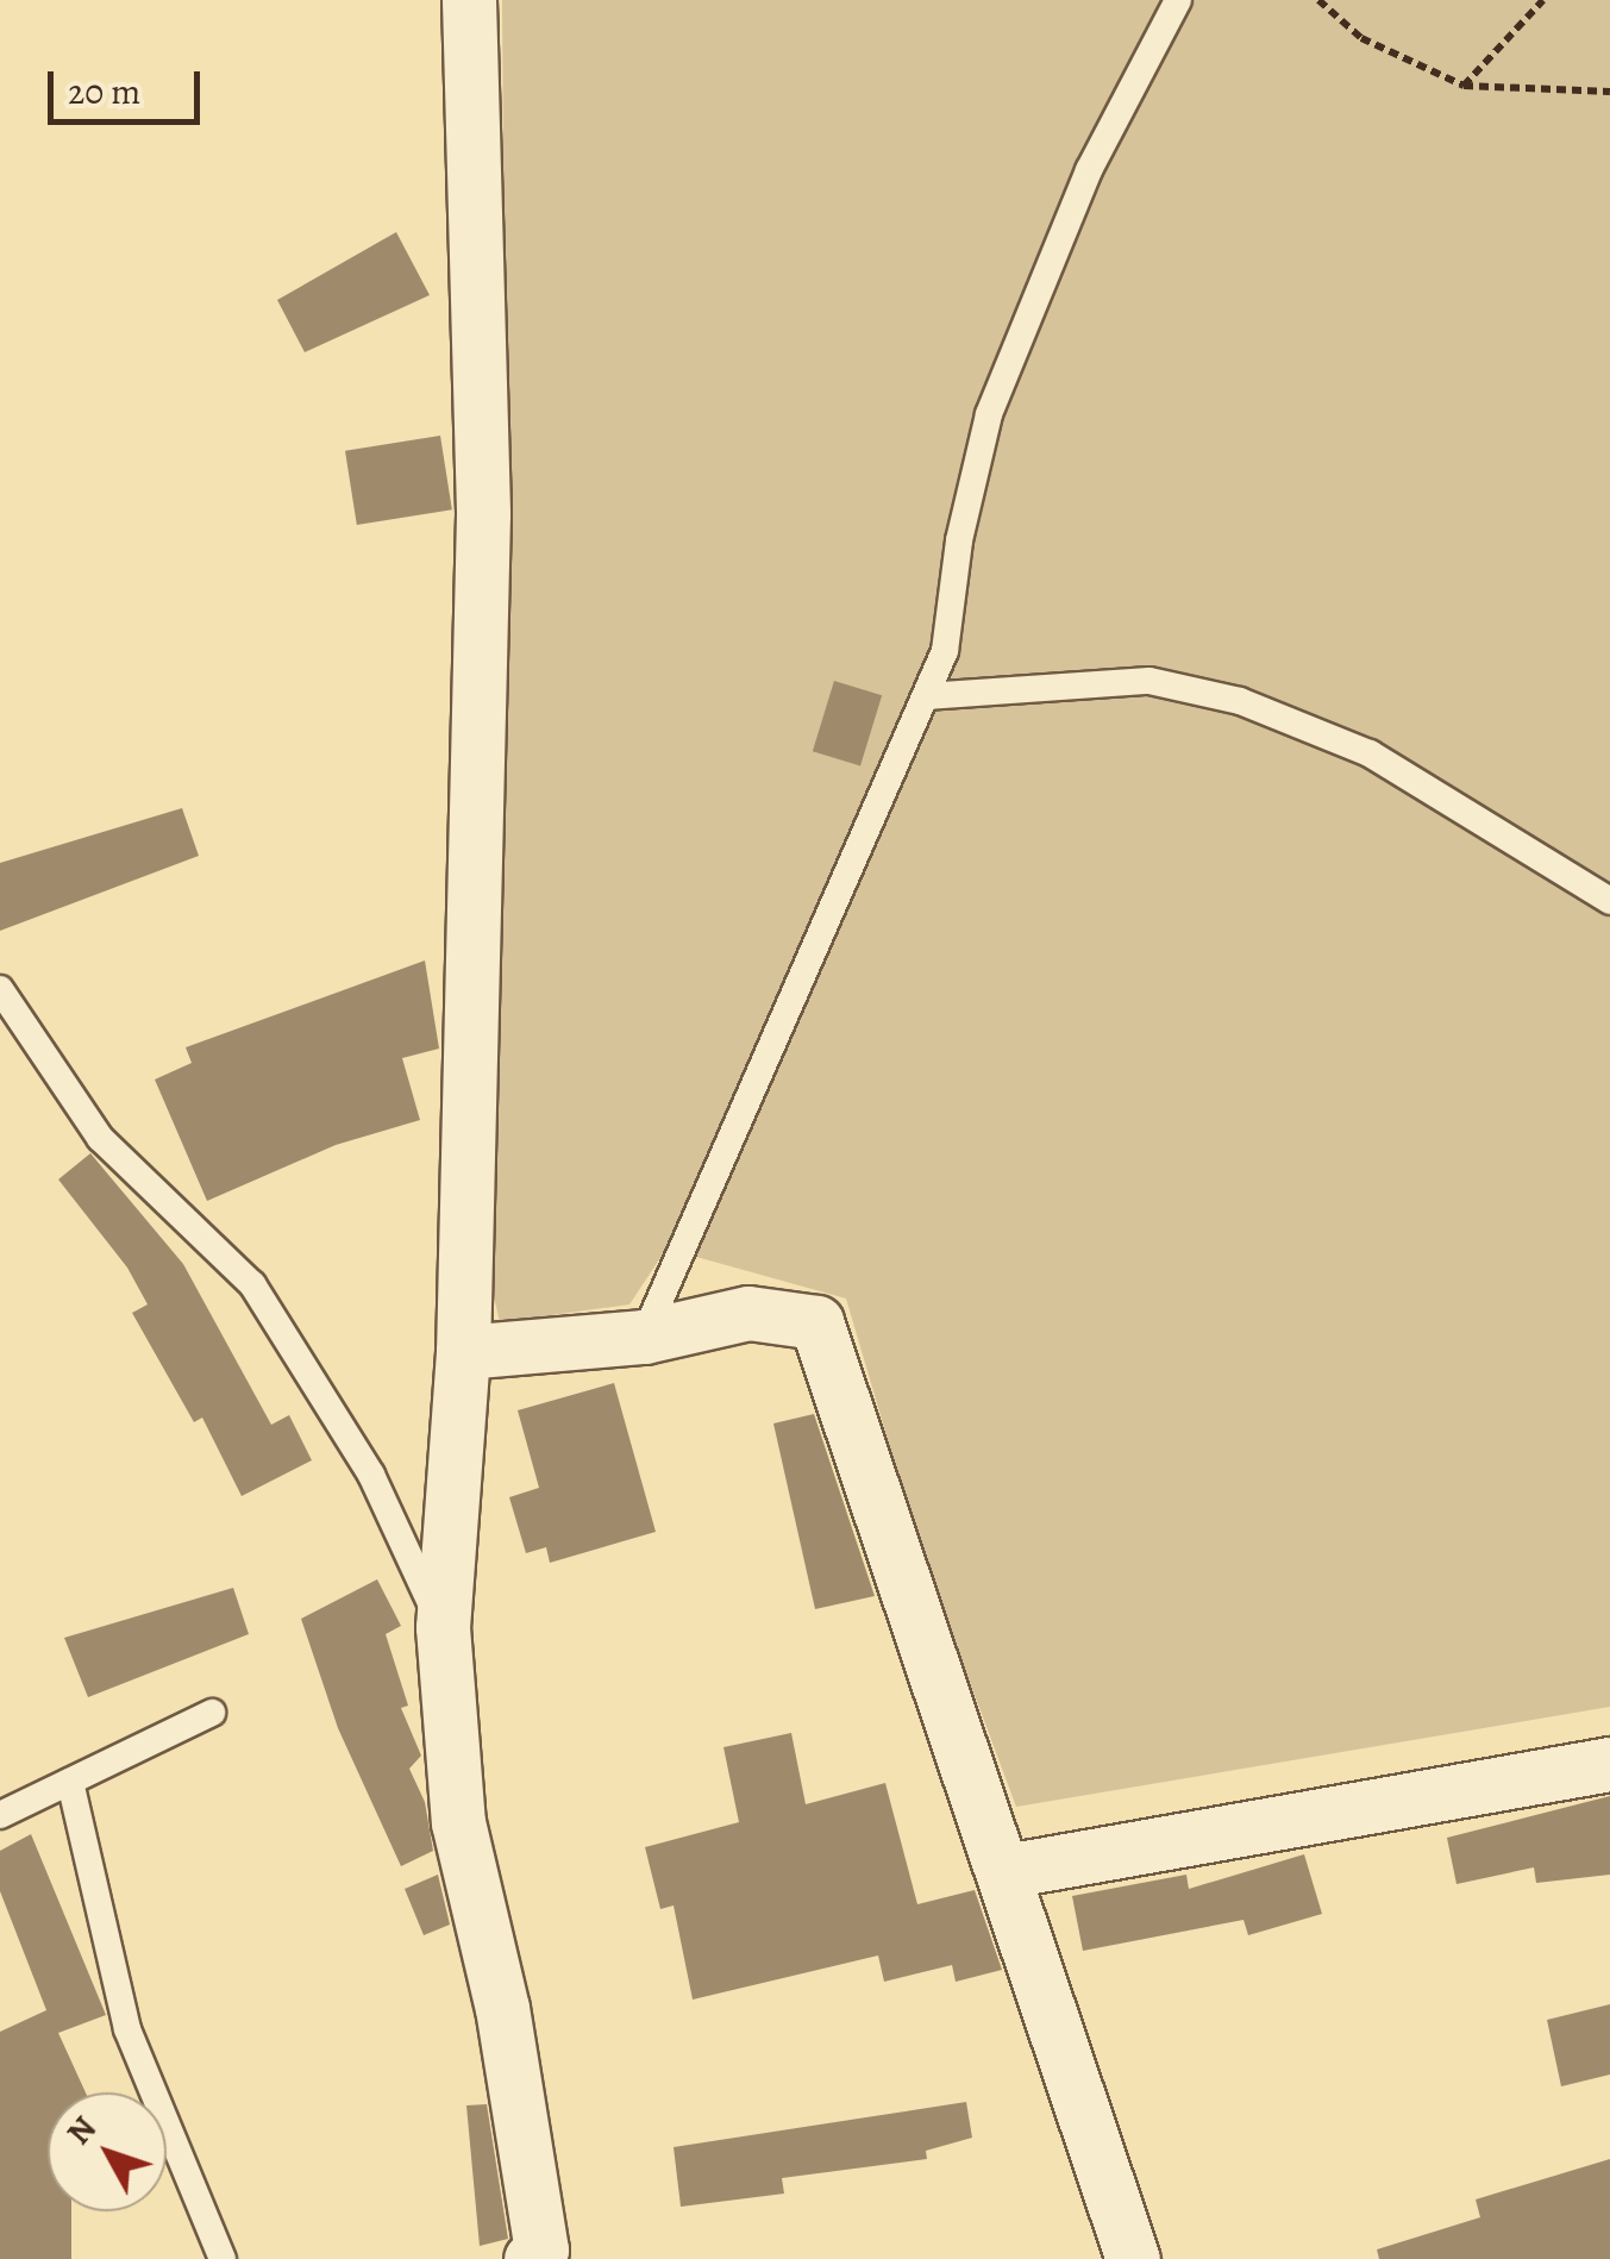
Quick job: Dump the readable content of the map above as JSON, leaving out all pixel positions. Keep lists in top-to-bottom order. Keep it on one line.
{"scale_bar":"20 m","north":"top left"}
